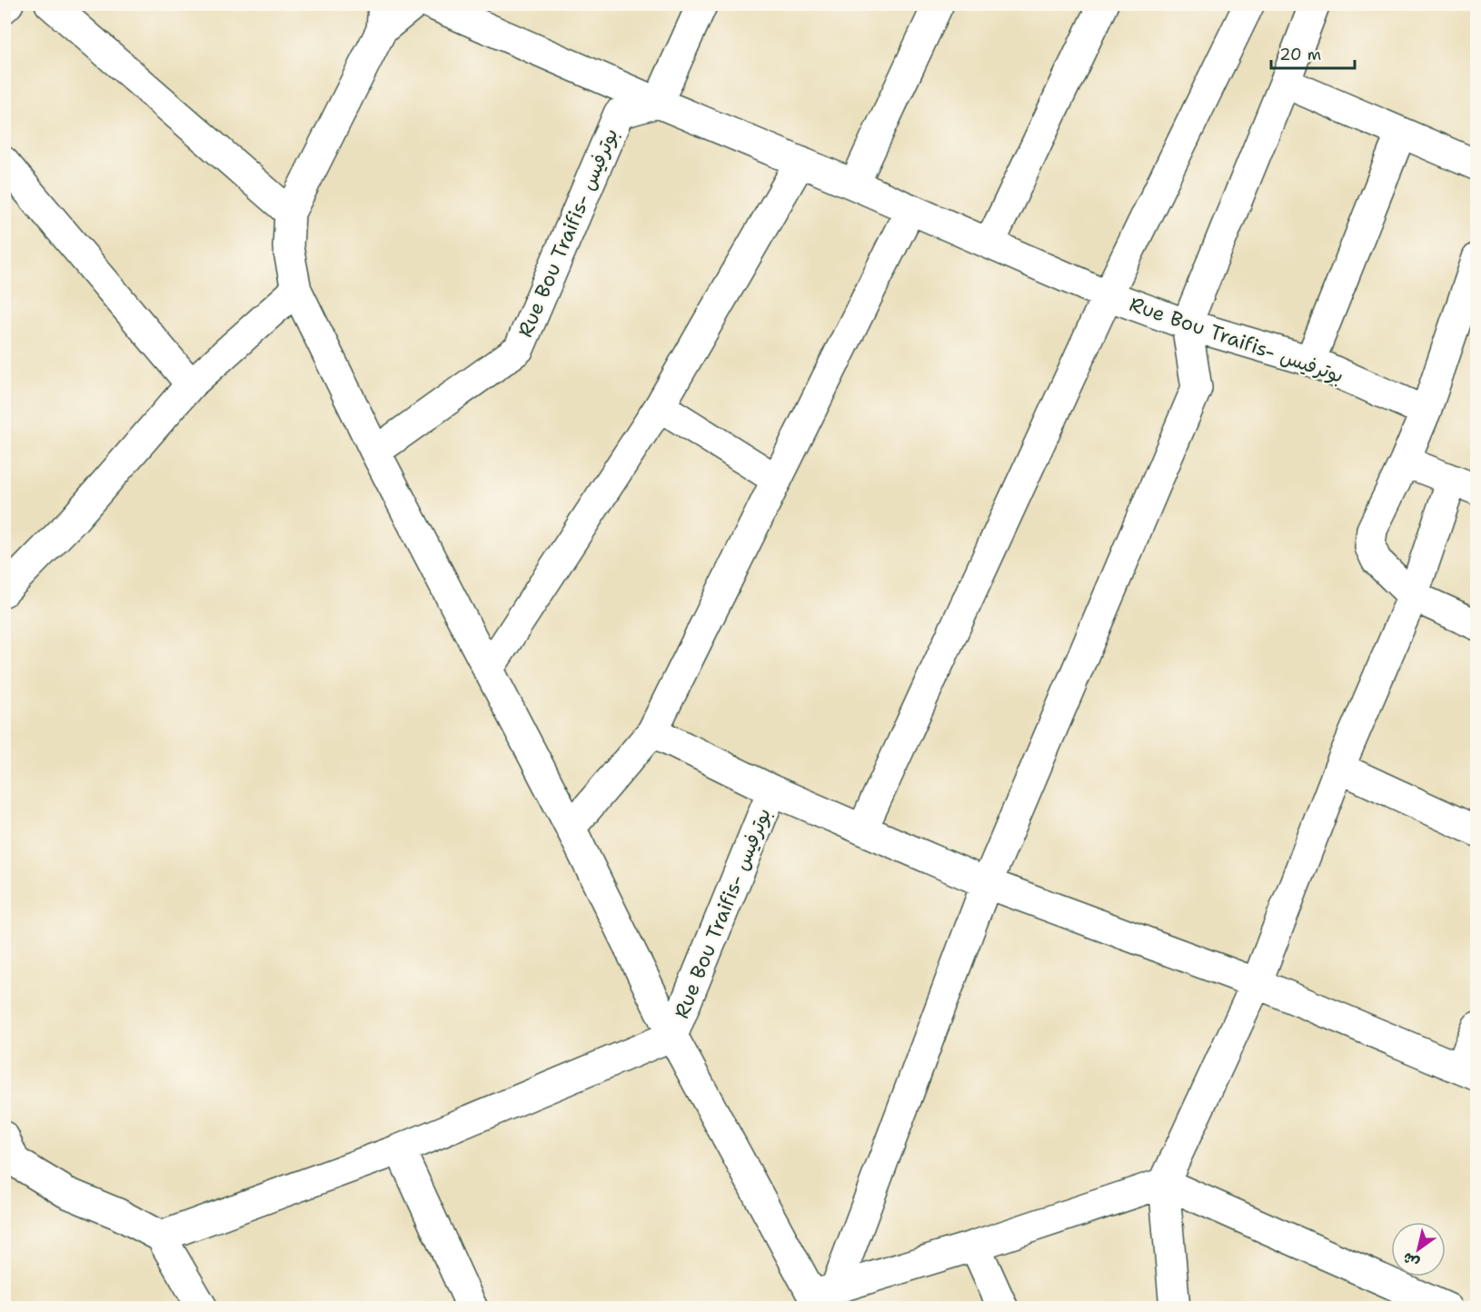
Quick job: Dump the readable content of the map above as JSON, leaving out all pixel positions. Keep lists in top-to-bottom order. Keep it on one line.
{"streets":{"street":["Rue Bou Traifis- بوترفيس"]},"scale_bar":"20 m","north":"bottom left"}
